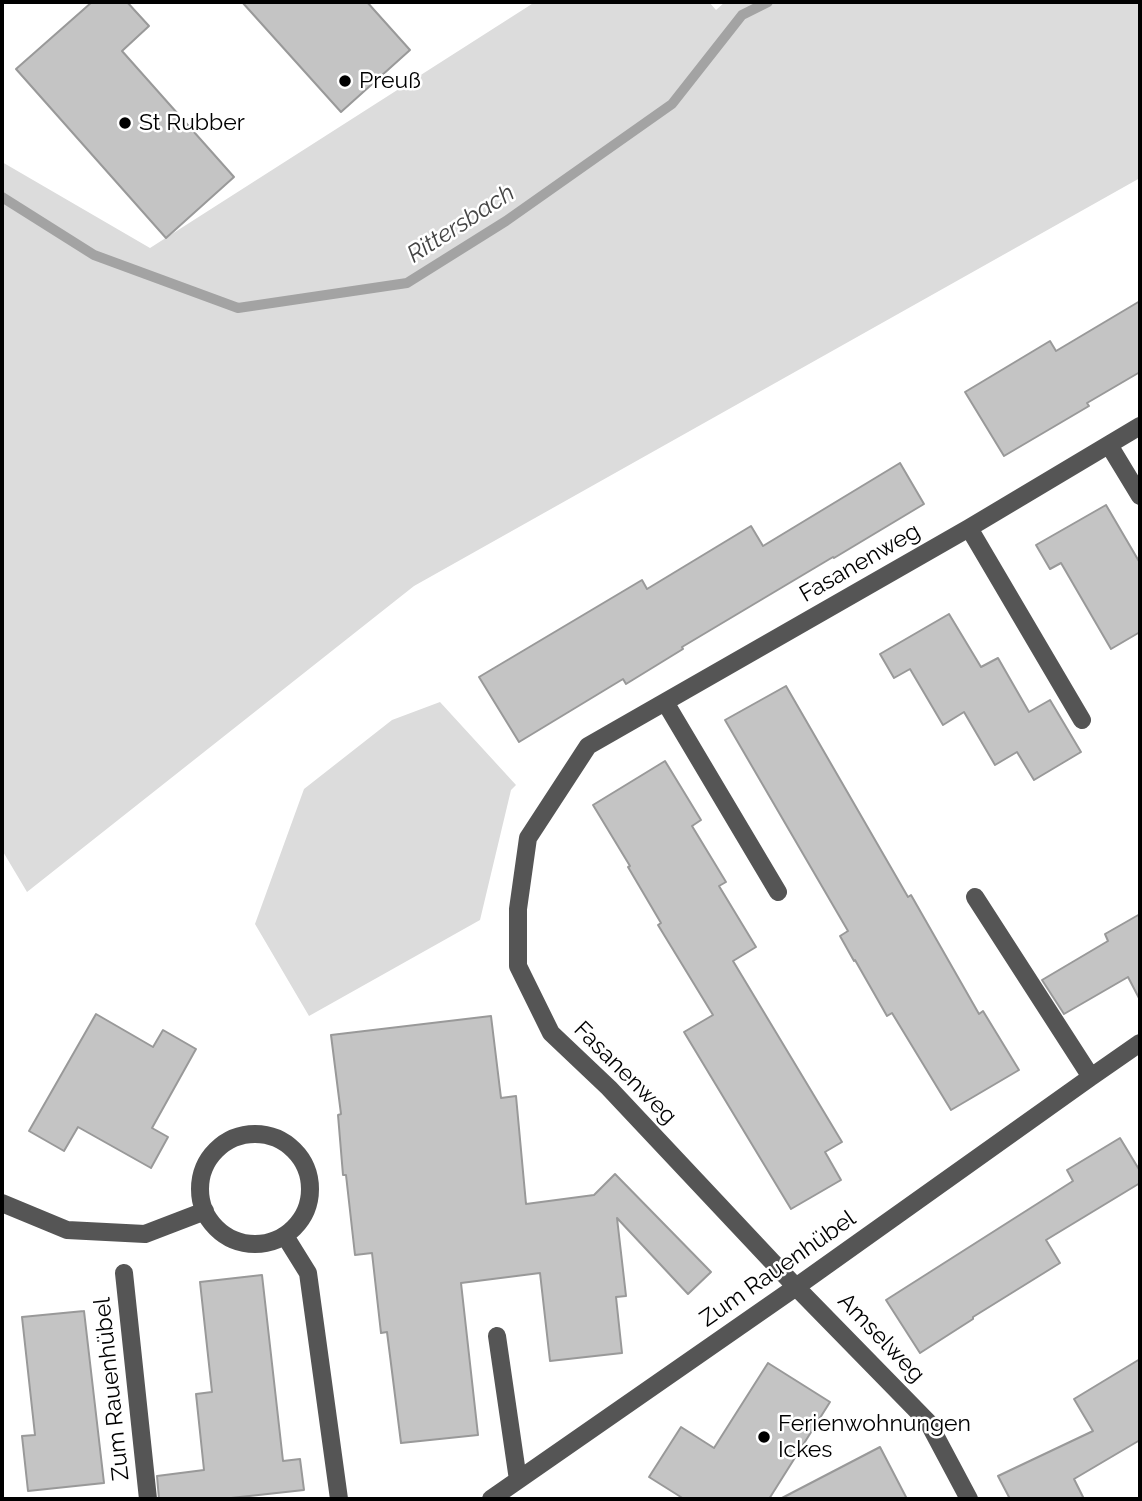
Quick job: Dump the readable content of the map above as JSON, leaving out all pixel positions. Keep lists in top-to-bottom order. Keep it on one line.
{"streets":{"street":["Fasanenweg","Zum Rauenhübel","Amselweg"]},"crossings":[["Fasanenweg","Zum Rauenhübel"],["Fasanenweg","Amselweg"],["Zum Rauenhübel","Amselweg"]],"water":["Rittersbach"],"places":["Preuß","St Rubber","Ferienwohnungen Ickes"]}
